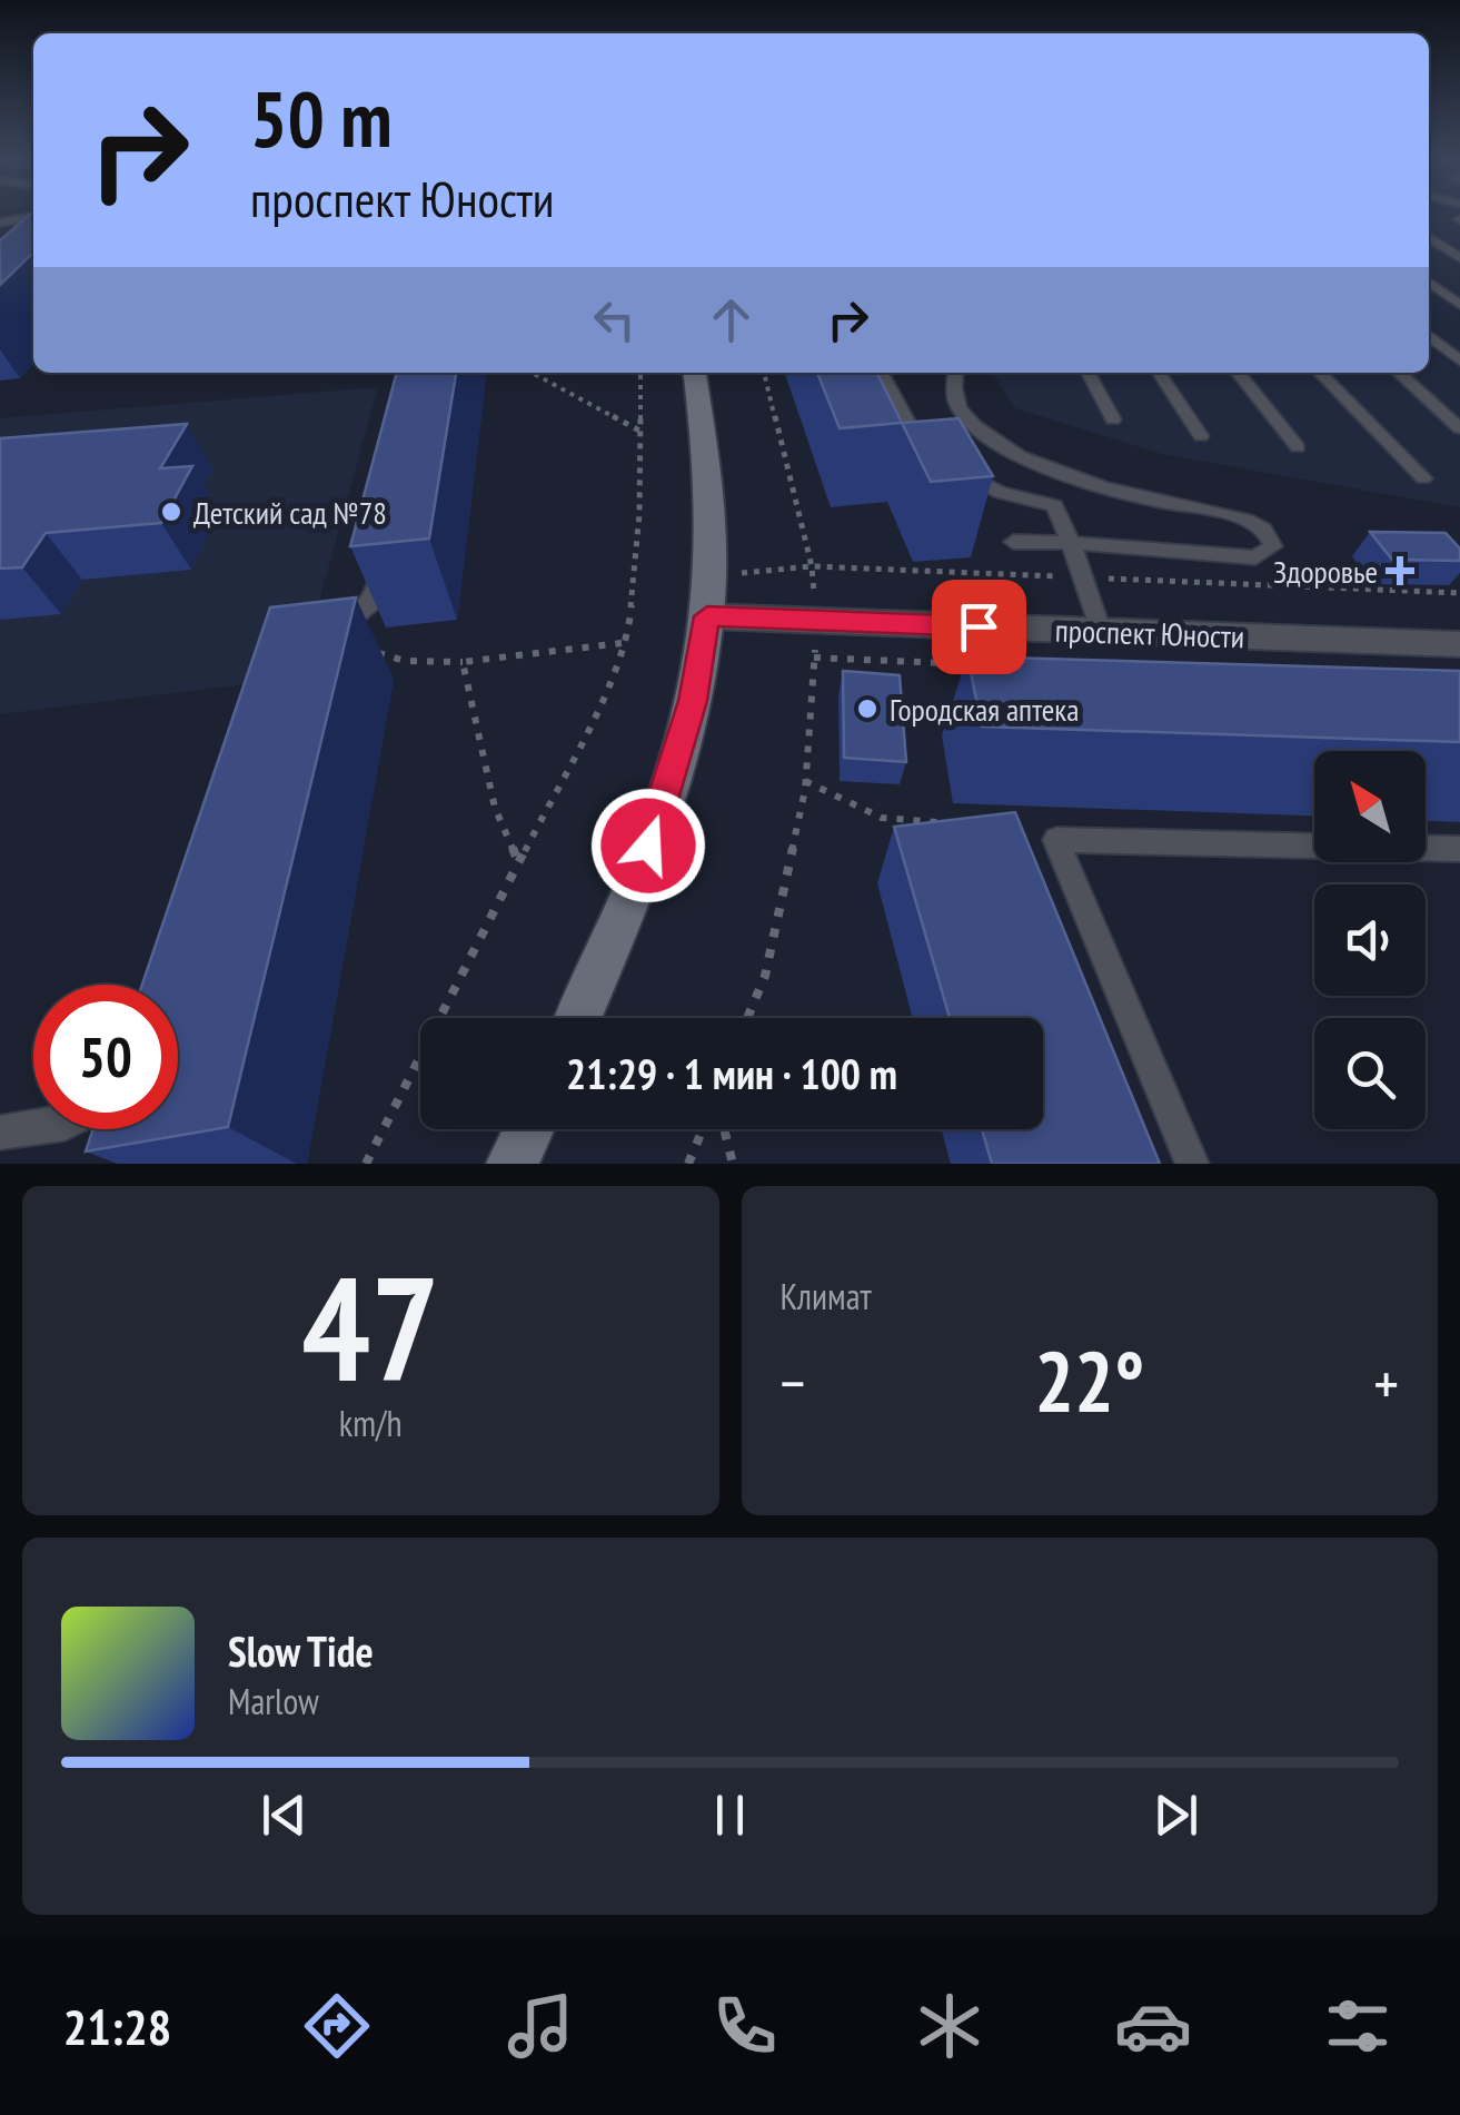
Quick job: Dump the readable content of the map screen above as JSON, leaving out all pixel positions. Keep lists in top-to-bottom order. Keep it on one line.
{"streets":{"street":["проспект Юности"]},"places":{"other":["Детский сад №78","Городская аптека"],"health":["Здоровье"]},"north":"top left","page":{"turn":["50 m","проспект Юности"],"limit":"50","trip":"21:29 · 1 мин · 100 m","tile":[["47","km/h"],"Климат"],"heat":["−","22°","+"],"song":["Slow Tide","Marlow"],"tabs":"21:28"}}
